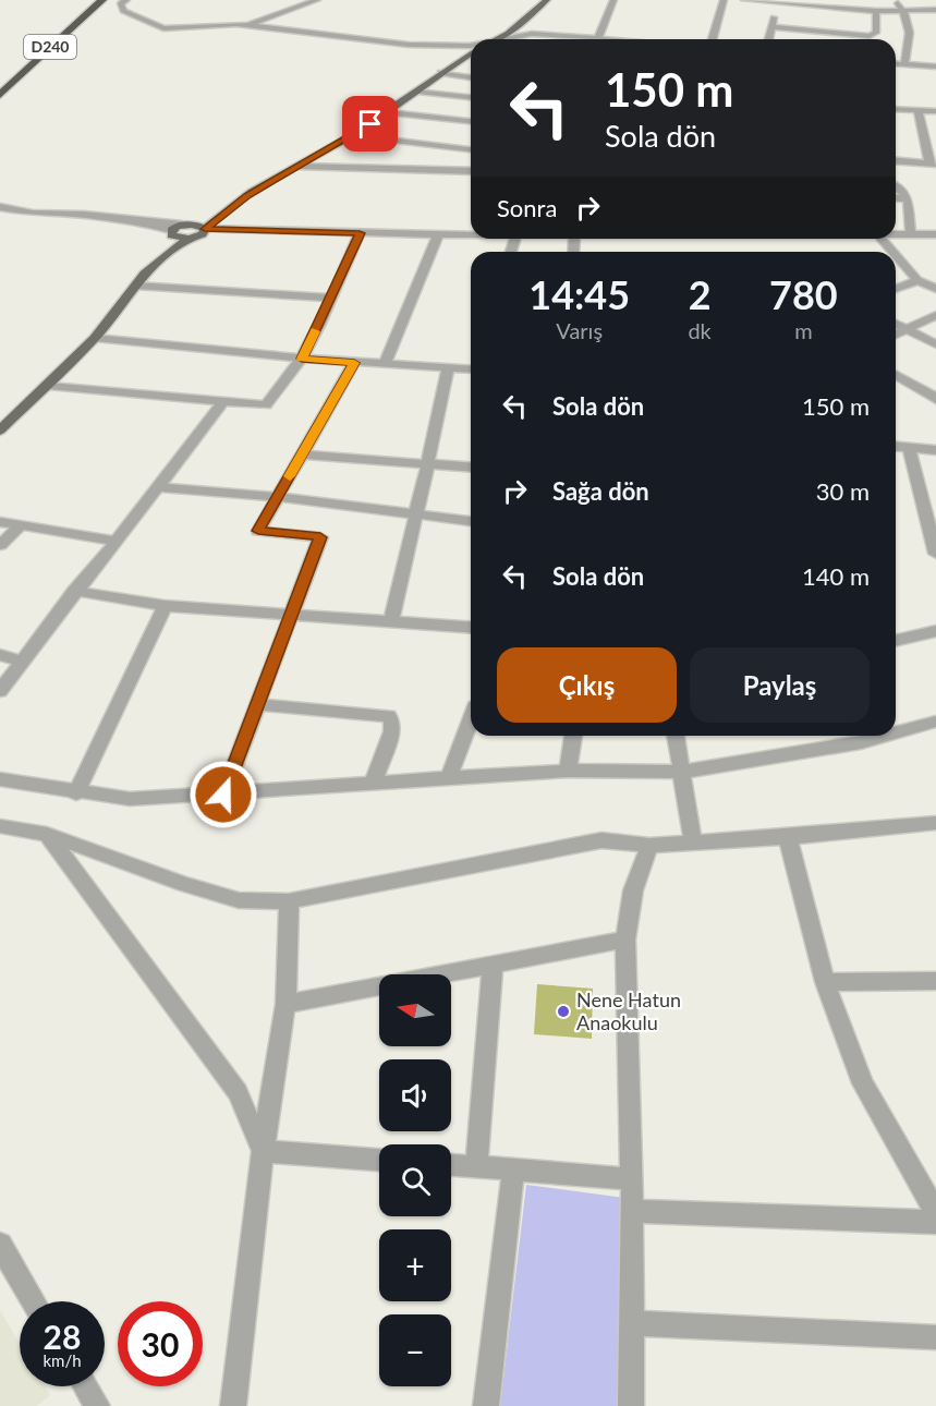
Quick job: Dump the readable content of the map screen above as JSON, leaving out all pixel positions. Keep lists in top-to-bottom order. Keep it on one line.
{"streets":{"highway":["D240"]},"places":["Nene Hatun Anaokulu"],"north":"left","page":{"turn":["150 m","Sola dön"],"then":"Sonra","eta":["14:45","Varış","2","dk","780","m"],"list":[{"name":"Sola dön","value":"150 m"},{"name":"Sağa dön","value":"30 m"},{"name":"Sola dön","value":"140 m"}],"buttons":["Çıkış","Paylaş"],"map_buttons":["+","−"],"speed":"28 km/h","limit":"30"}}
